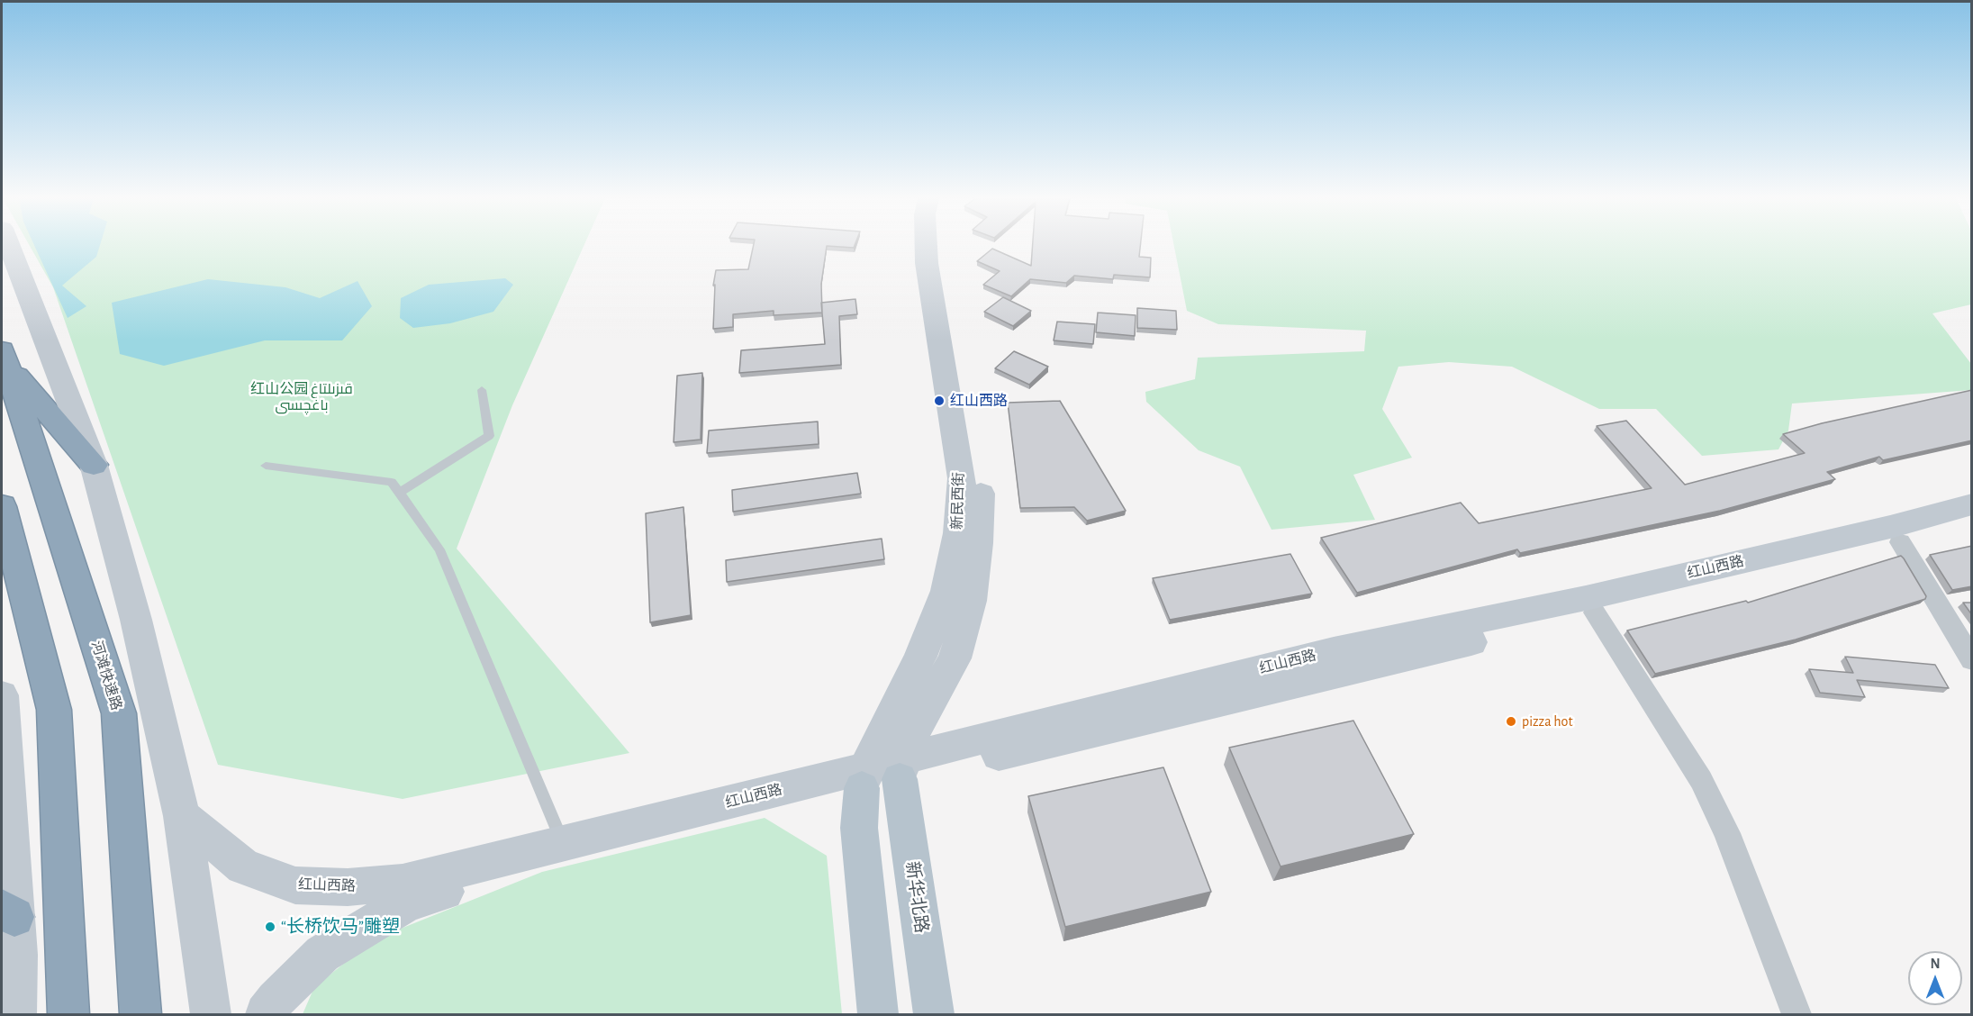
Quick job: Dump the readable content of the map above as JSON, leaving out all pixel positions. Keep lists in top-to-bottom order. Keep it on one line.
{"streets":{"highway":["河滩快速路"],"main road":["新民西街","红山西路","新华北路"]},"crossings":[["新民西街","红山西路"],["新民西街","新华北路"],["红山西路","新华北路"]],"parks":["红山公园 قىزىلتاغ باغچىسى"],"places":["红山西路","pizza hot","“长桥饮马”雕塑"],"north":"top"}
